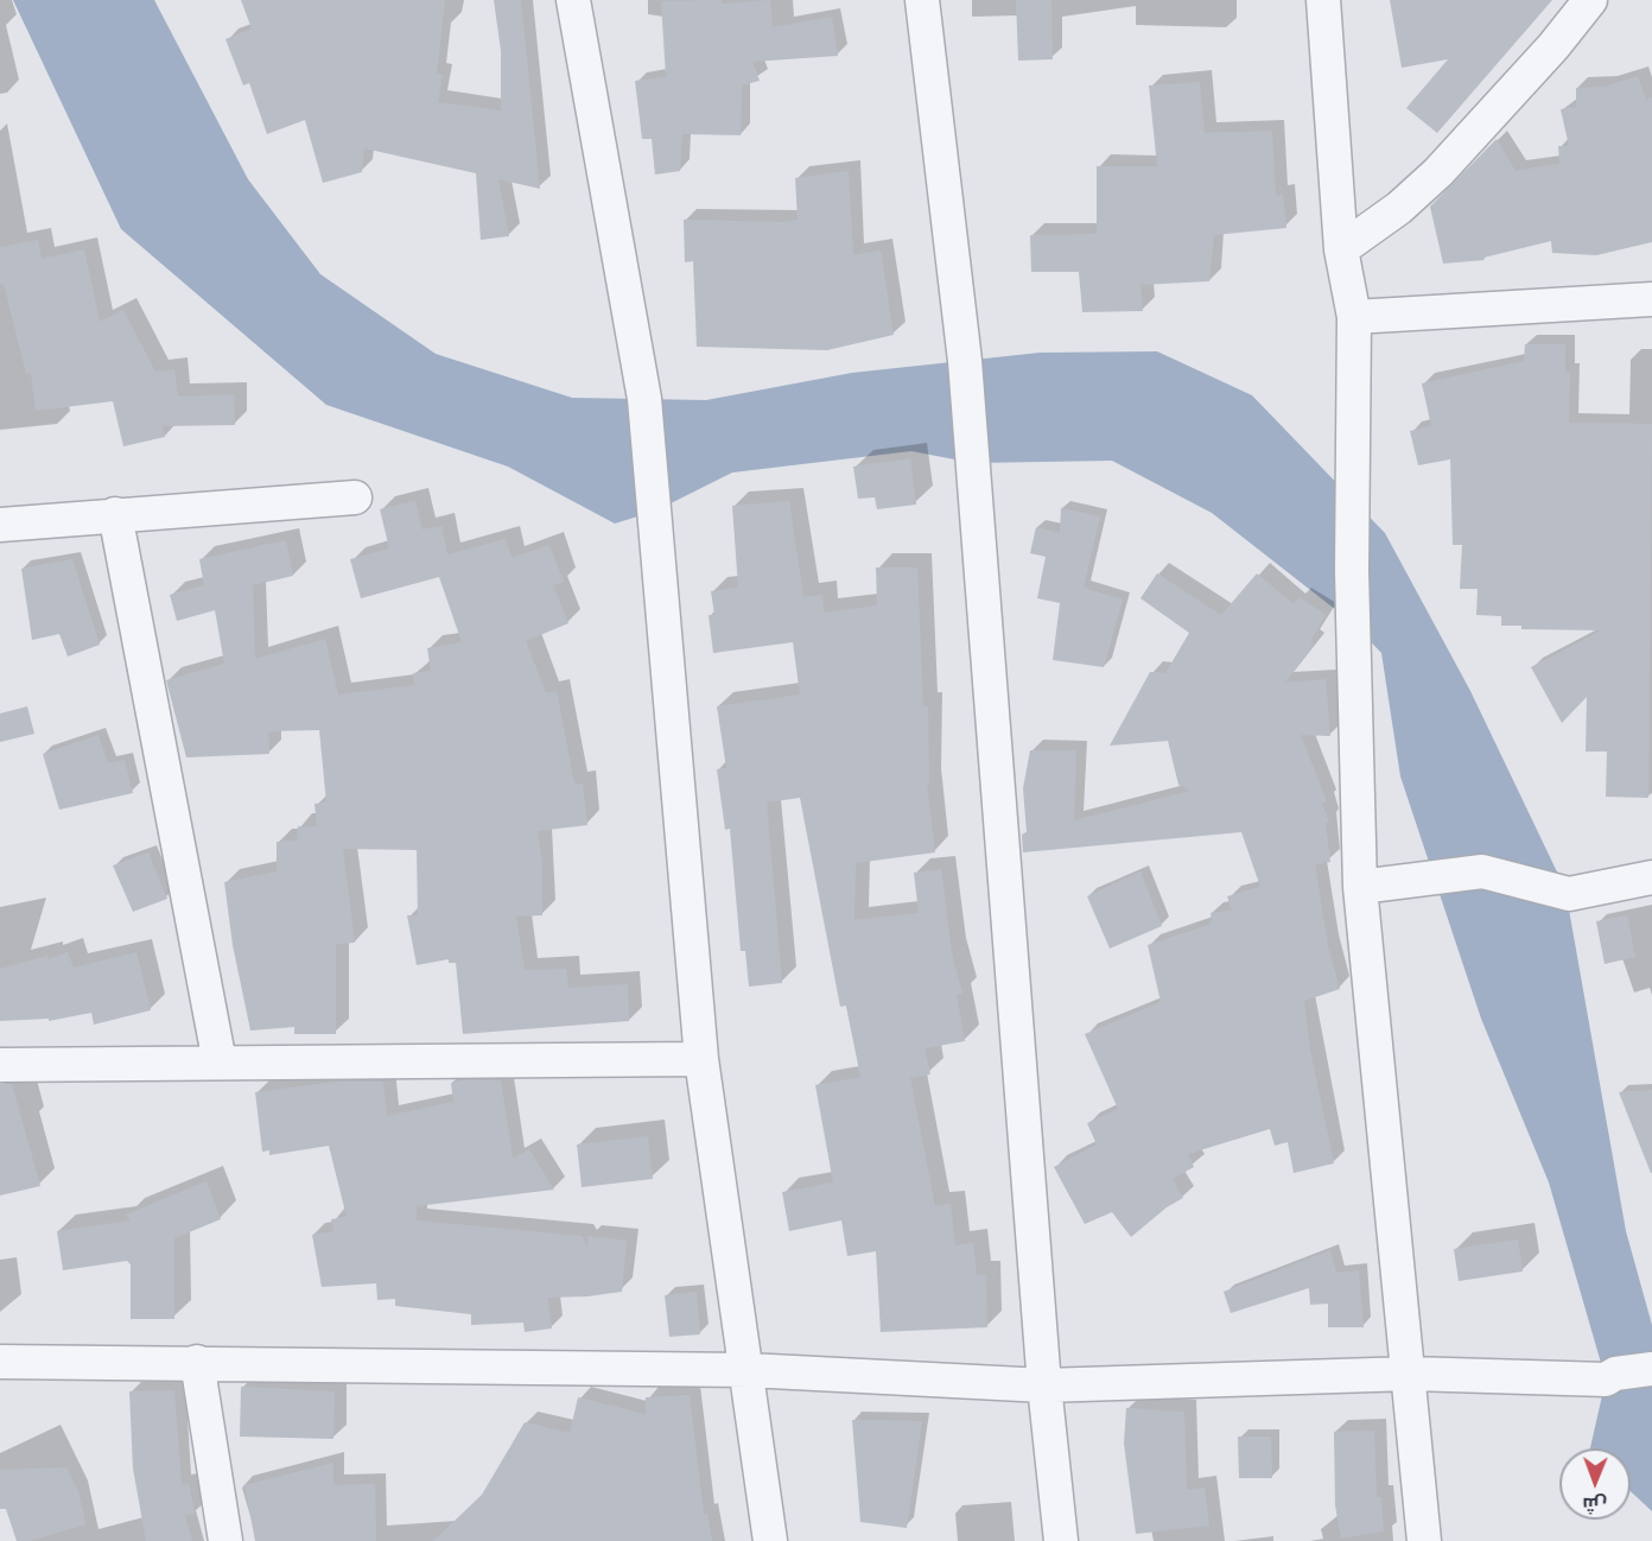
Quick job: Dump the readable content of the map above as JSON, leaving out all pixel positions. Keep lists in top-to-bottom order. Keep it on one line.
{"north":"bottom"}
